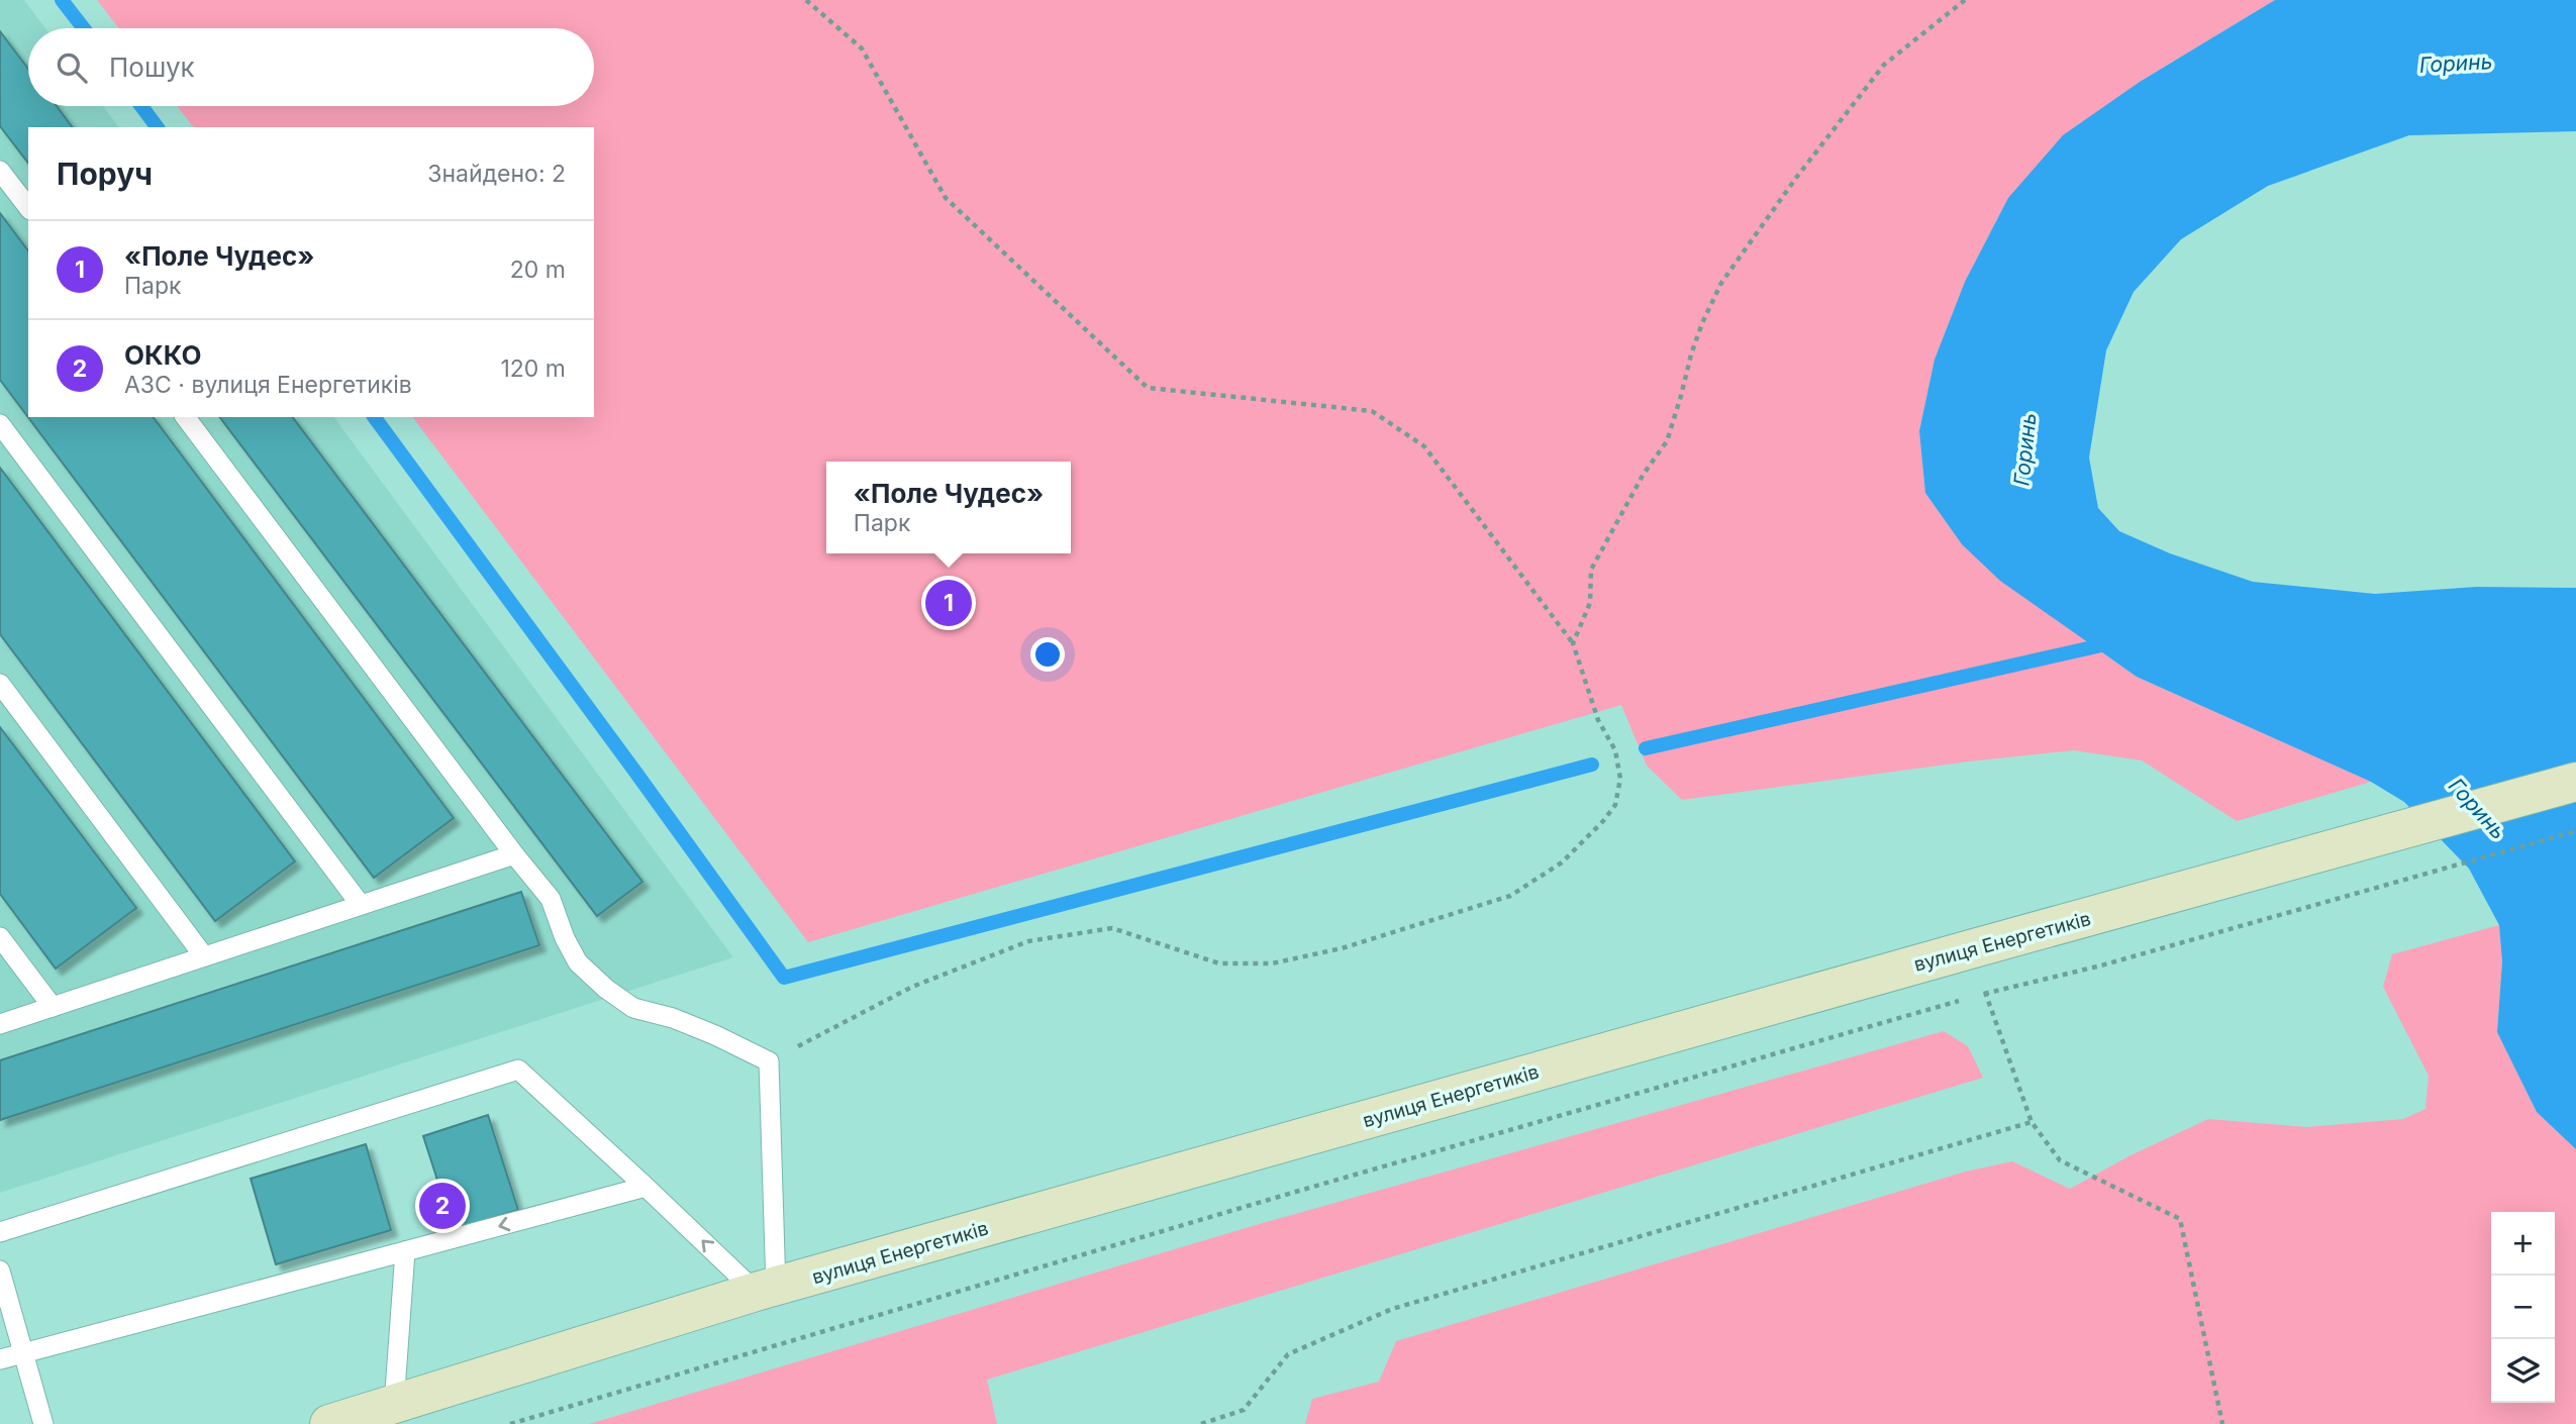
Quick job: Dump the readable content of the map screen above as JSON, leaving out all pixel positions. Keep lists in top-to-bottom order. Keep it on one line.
{"streets":{"main road":["вулиця Енергетиків"]},"water":["Горинь"],"page":{"search":"Пошук","heading":["Поруч","Знайдено: 2"],"list":[{"mark":"1","name":"«Поле Чудес»","note":"Парк","value":"20 m"},{"mark":"2","name":"ОККО","note":"АЗС · вулиця Енергетиків","value":"120 m"}],"popup":["«Поле Чудес»","Парк"],"pins":["1","2"],"map_buttons":["+","−"]}}
